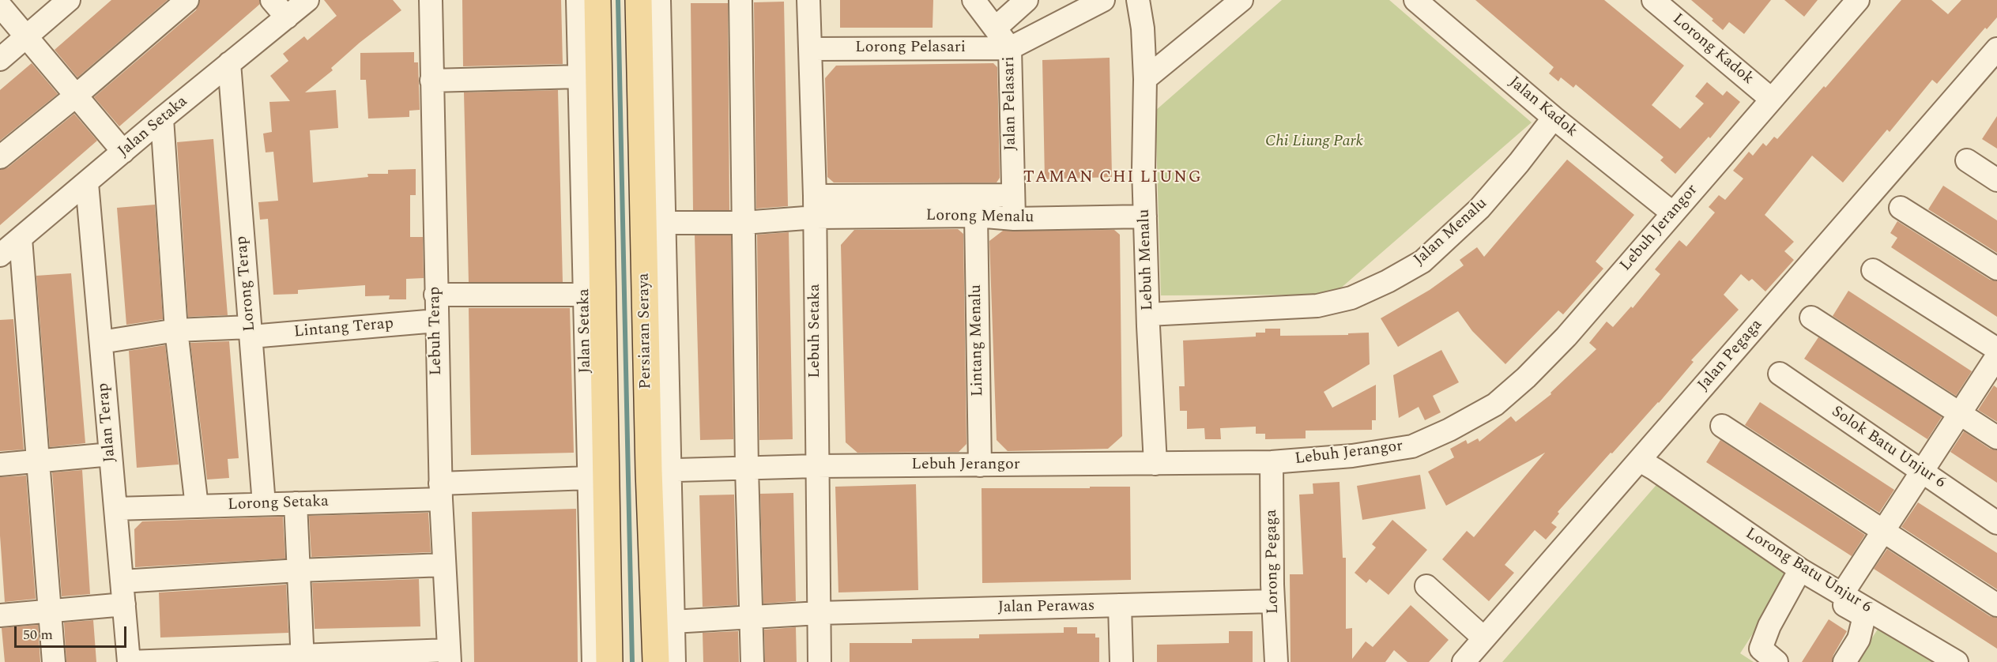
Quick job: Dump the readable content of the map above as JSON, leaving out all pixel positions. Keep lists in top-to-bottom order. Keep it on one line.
{"streets":{"main road":["Persiaran Seraya"],"street":["Lorong Pelasari","Lorong Kadok","Jalan Pelasari","Jalan Kadok","Jalan Setaka","Lorong Menalu","Lebuh Jerangor","Jalan Menalu","Lebuh Menalu","Lorong Terap","Lintang Terap","Lebuh Terap","Lebuh Setaka","Lintang Menalu","Jalan Pegaga","Jalan Terap","Solok Batu Unjur 6","Lorong Setaka","Lorong Pegaga","Lorong Batu Unjur 6","Jalan Perawas"]},"crossings":[["Lorong Pelasari","Jalan Pelasari"],["Lorong Pelasari","Lebuh Setaka"],["Lorong Kadok","Lebuh Jerangor"],["Jalan Pelasari","Lorong Menalu"],["Jalan Kadok","Lebuh Jerangor"],["Jalan Kadok","Jalan Menalu"],["Jalan Setaka","Lorong Terap"],["Jalan Setaka","Jalan Terap"],["Jalan Setaka","Lorong Setaka"],["Lorong Menalu","Lebuh Menalu"],["Lorong Menalu","Lebuh Setaka"],["Lorong Menalu","Lintang Menalu"],["Lebuh Jerangor","Lebuh Menalu"],["Lebuh Jerangor","Persiaran Seraya"],["Lebuh Jerangor","Lebuh Setaka"],["Lebuh Jerangor","Lintang Menalu"],["Lebuh Jerangor","Lorong Pegaga"],["Jalan Menalu","Lebuh Menalu"],["Lorong Terap","Lintang Terap"],["Lorong Terap","Lorong Setaka"],["Lintang Terap","Lebuh Terap"],["Lintang Terap","Jalan Terap"],["Lebuh Terap","Lorong Setaka"],["Persiaran Seraya","Jalan Perawas"],["Lebuh Setaka","Jalan Perawas"],["Jalan Pegaga","Lorong Batu Unjur 6"],["Jalan Terap","Lorong Setaka"],["Lorong Pegaga","Jalan Perawas"]],"districts":["TAMAN CHI LIUNG"],"parks":["Chi Liung Park"],"scale_bar":"50 m"}
